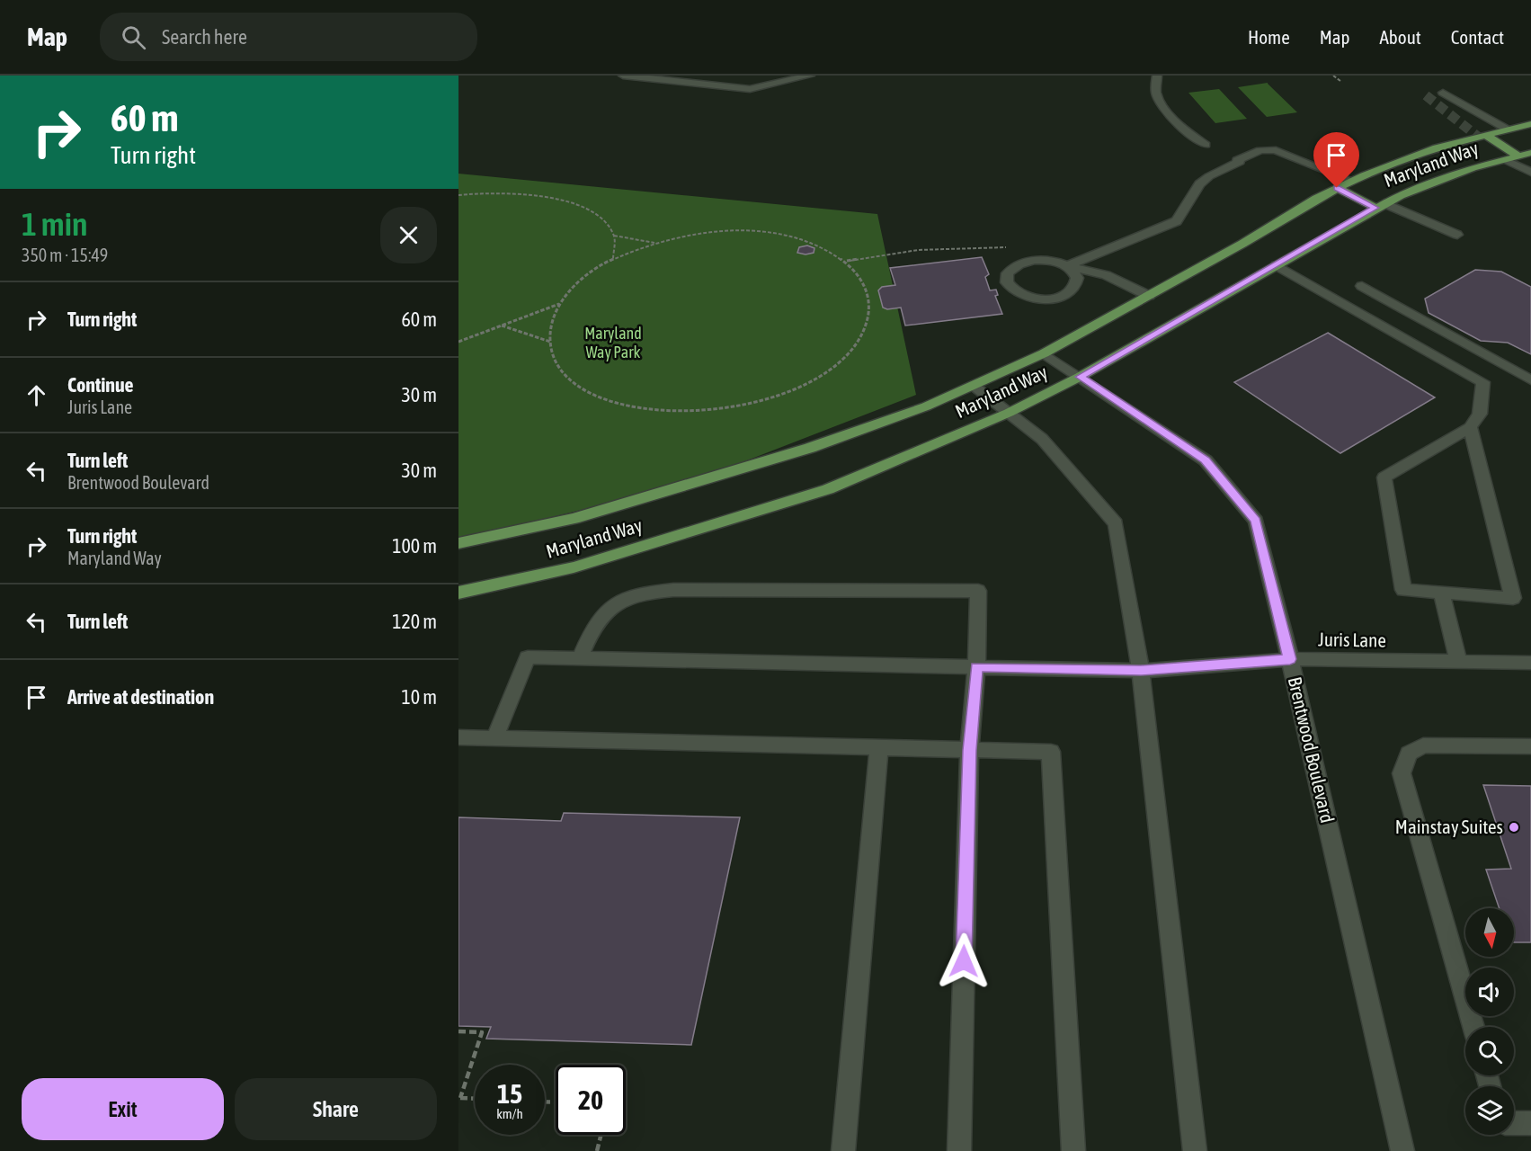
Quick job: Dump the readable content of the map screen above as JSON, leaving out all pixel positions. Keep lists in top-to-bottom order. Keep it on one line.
{"streets":{"main road":["Maryland Way"],"street":["Juris Lane","Brentwood Boulevard"]},"crossings":[["Maryland Way","Brentwood Boulevard"],["Juris Lane","Brentwood Boulevard"]],"parks":["Maryland Way Park"],"places":["Mainstay Suites"],"north":"bottom","page":{"header":"Map","search":"Search here","nav":["Home","Map","About","Contact"],"turn":["60 m","Turn right"],"heading":["1 min","350 m · 15:49"],"list":[{"name":"Turn right","value":"60 m"},{"name":"Continue","note":"Juris Lane","value":"30 m"},{"name":"Turn left","note":"Brentwood Boulevard","value":"30 m"},{"name":"Turn right","note":"Maryland Way","value":"100 m"},{"name":"Turn left","value":"120 m"},{"name":"Arrive at destination","value":"10 m"}],"speed":"15 km/h","limit":"20","buttons":["Exit","Share"]}}
